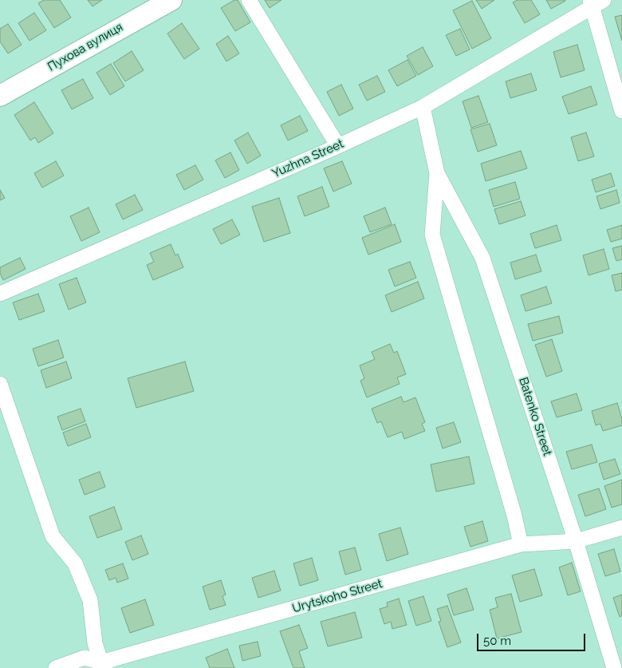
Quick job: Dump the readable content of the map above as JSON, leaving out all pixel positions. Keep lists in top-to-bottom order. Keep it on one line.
{"streets":{"main road":["Пухова вулиця"],"street":["Yuzhna Street","Batenko Street","Urytskoho Street"]},"crossings":[["Yuzhna Street","Batenko Street"],["Batenko Street","Urytskoho Street"]],"scale_bar":"50 m"}
